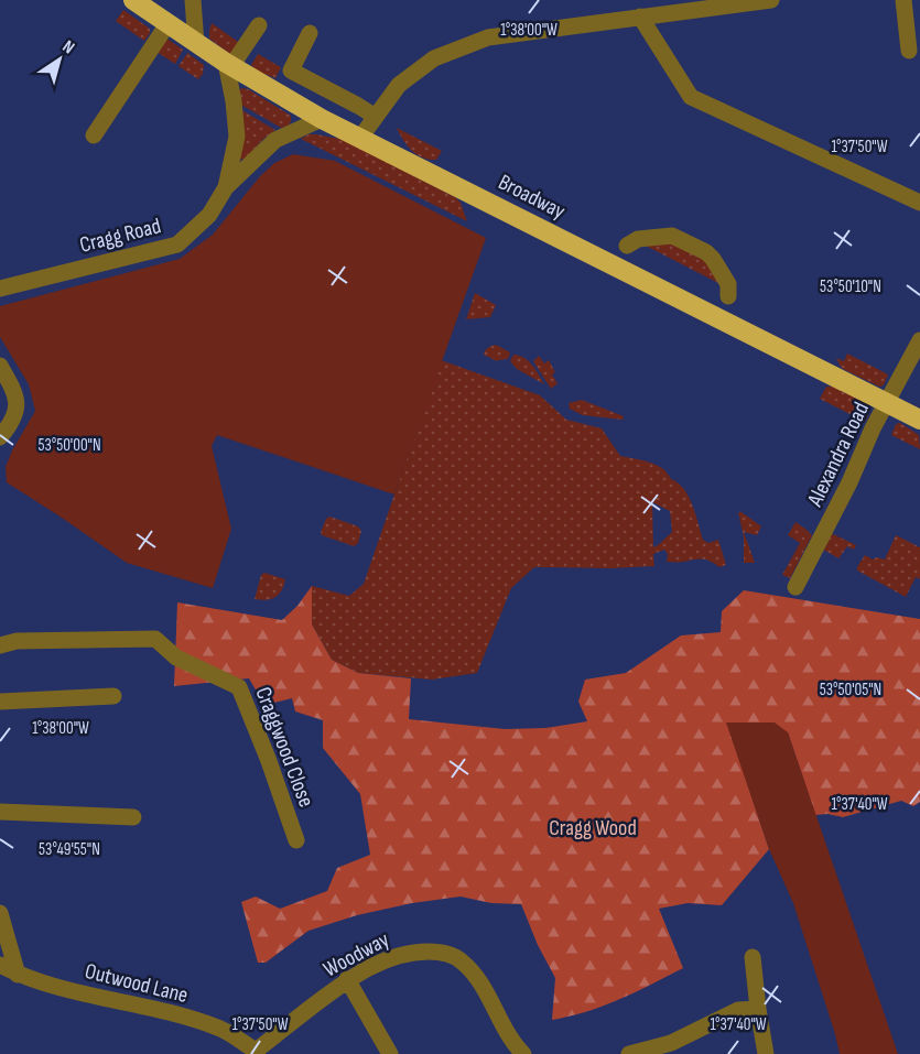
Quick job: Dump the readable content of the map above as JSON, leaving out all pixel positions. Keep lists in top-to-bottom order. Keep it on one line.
{"streets":{"highway":["Broadway"],"street":["Cragg Road","Alexandra Road","Craggwood Close","Woodway","Outwood Lane"]},"crossings":[["Broadway","Cragg Road"],["Broadway","Alexandra Road"],["Woodway","Outwood Lane"]],"parks":["Cragg Wood"],"north":"top right","coordinates":["1°38'00\"W","1°37'50\"W","53°50'10\"N","53°50'00\"N","53°50'05\"N","1°37'40\"W","53°49'55\"N"]}
